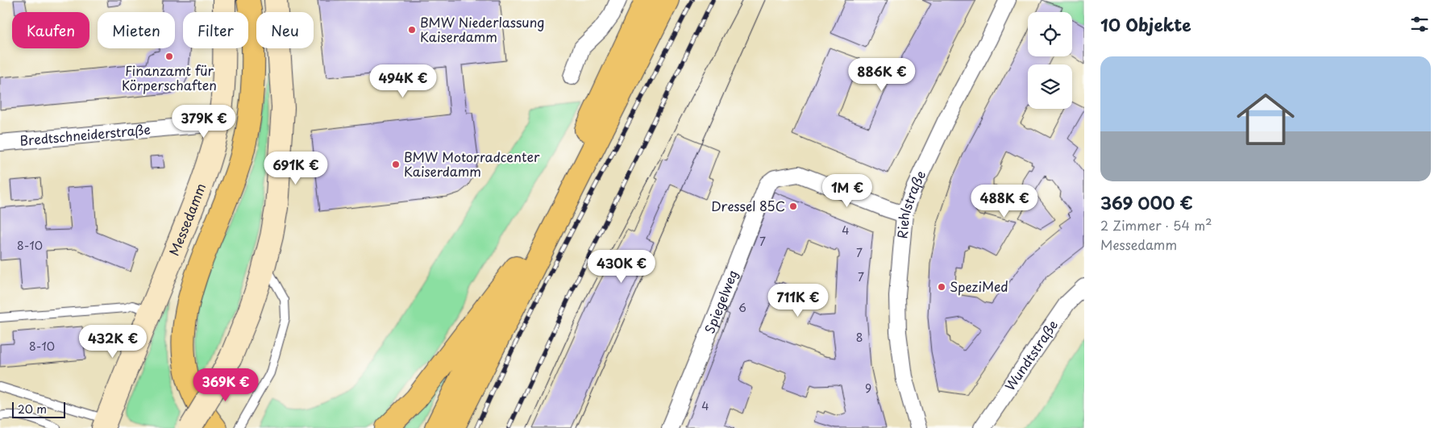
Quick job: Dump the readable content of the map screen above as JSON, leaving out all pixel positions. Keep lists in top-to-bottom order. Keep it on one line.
{"streets":{"main road":["Messedamm"],"street":["Bredtschneiderstraße","Riehlstraße","Spiegelweg","Wundtstraße"]},"crossings":[["Bredtschneiderstraße","Messedamm"],["Riehlstraße","Spiegelweg"]],"places":["BMW Niederlassung Kaiserdamm","Finanzamt für Körperschaften","BMW Motorradcenter Kaiserdamm","Dressel 85C","SpeziMed"],"house_numbers":["4","7","8-10","7","7","6","8","8-10","9","4"],"scale_bar":"20 m","page":{"heading":"10 Objekte","chip":["Kaufen","Mieten","Filter","Neu"],"list":[{"name":"369 000 €","note":"2 Zimmer · 54 m² · Messedamm"}],"price":["886K €","494K €","379K €","691K €","1M €","488K €","430K €","711K €","432K €","369K €"],"scale":"20 m"}}
